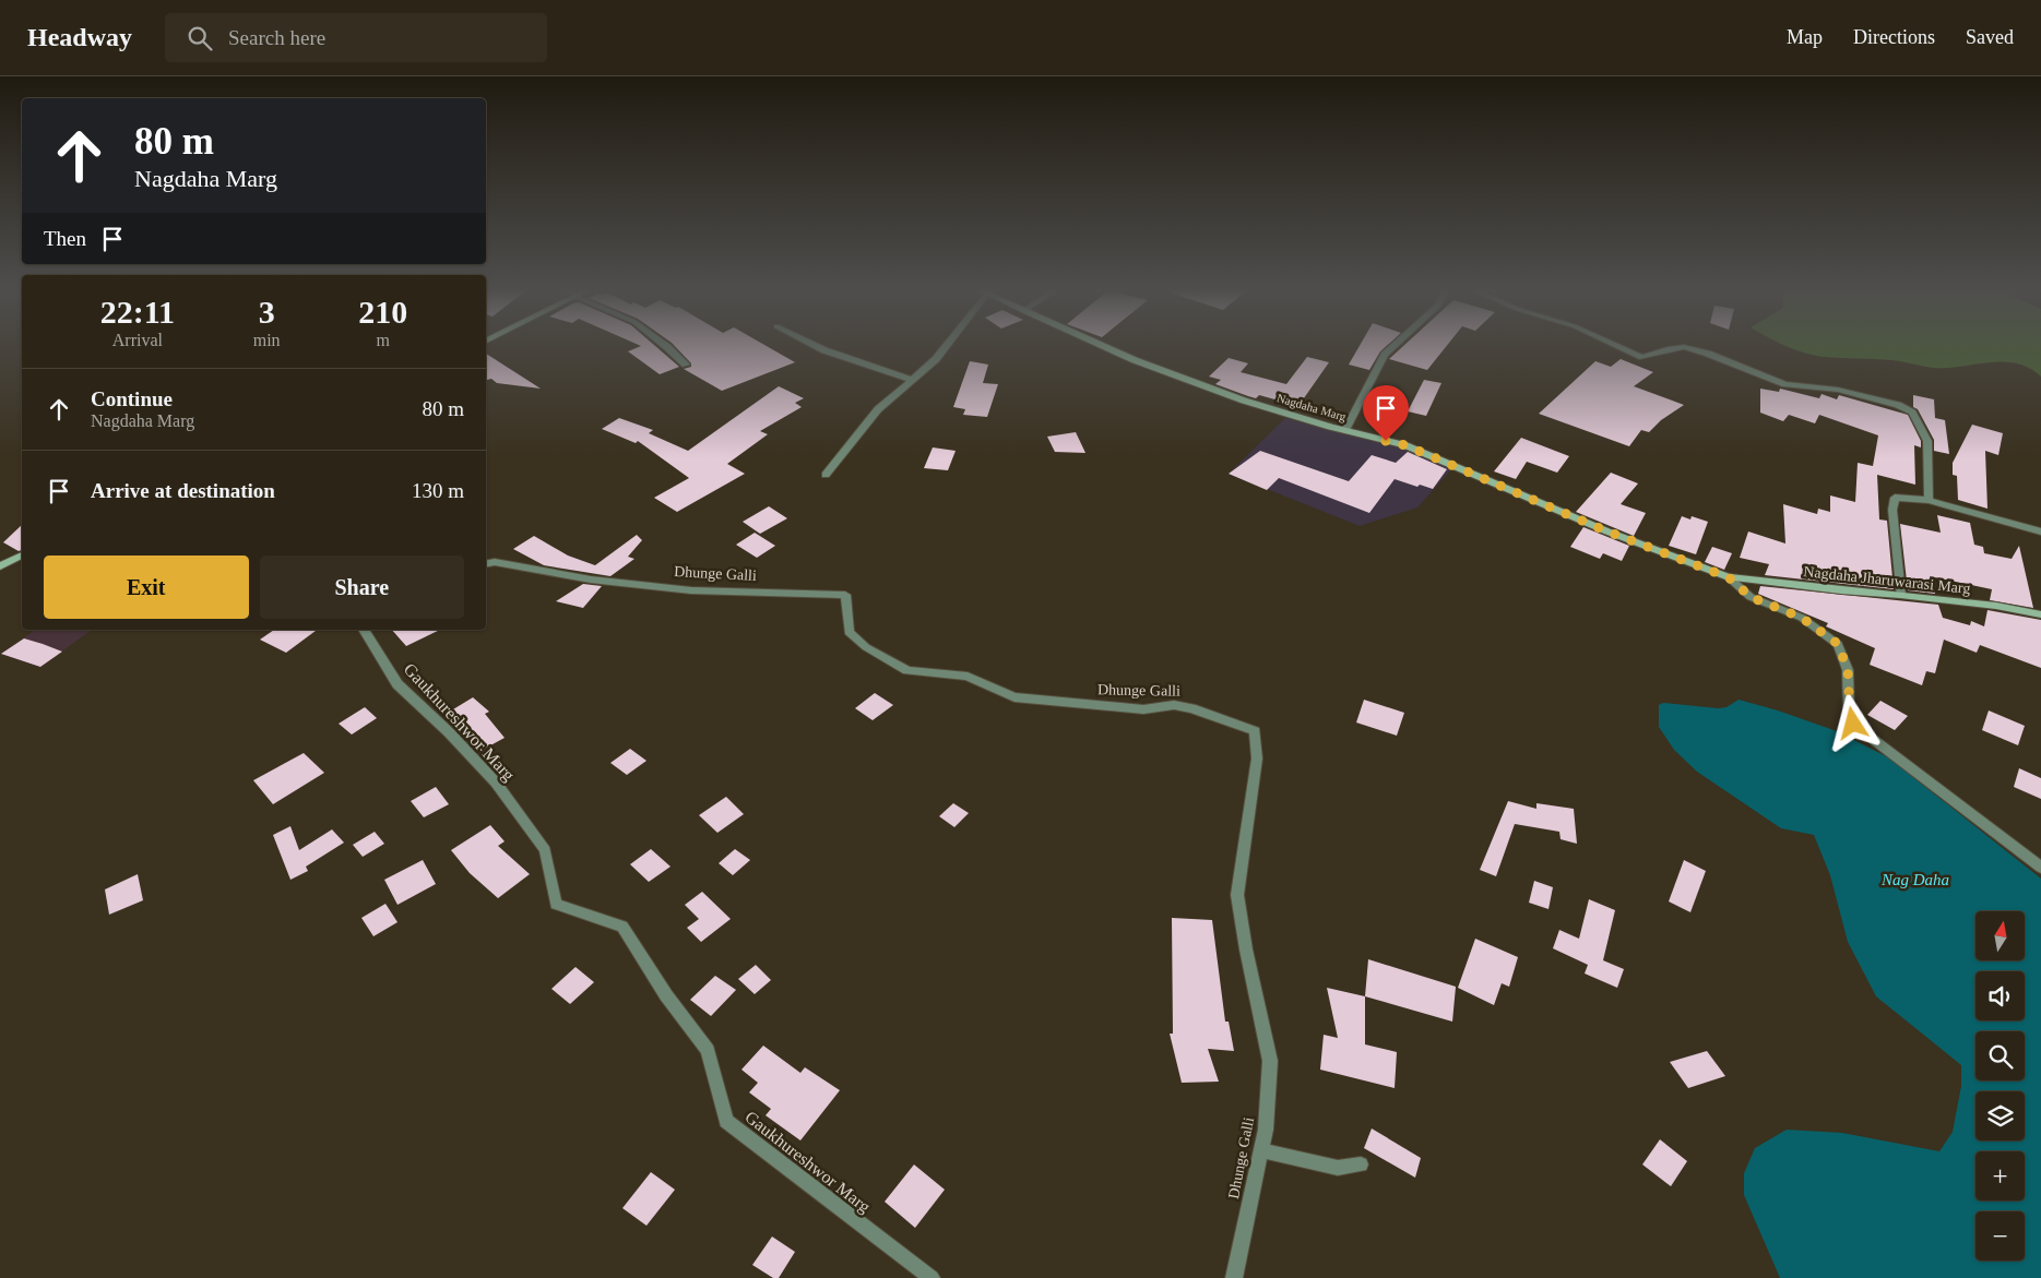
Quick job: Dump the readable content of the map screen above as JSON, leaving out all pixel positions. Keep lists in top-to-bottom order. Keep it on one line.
{"streets":{"street":["Nagdaha Marg","Dhunge Galli","Nagdaha Jharuwarasi Marg","Gaukhureshwor Marg"]},"crossings":[["Nagdaha Marg","Nagdaha Jharuwarasi Marg"]],"water":["Nag Daha"],"north":"top","page":{"header":"Headway","search":"Search here","nav":["Map","Directions","Saved"],"turn":["80 m","Nagdaha Marg"],"then":"Then","eta":["22:11","Arrival","3","min","210","m"],"list":[{"name":"Continue","note":"Nagdaha Marg","value":"80 m"},{"name":"Arrive at destination","value":"130 m"}],"buttons":["Exit","Share"],"map_buttons":["+","−"]}}
